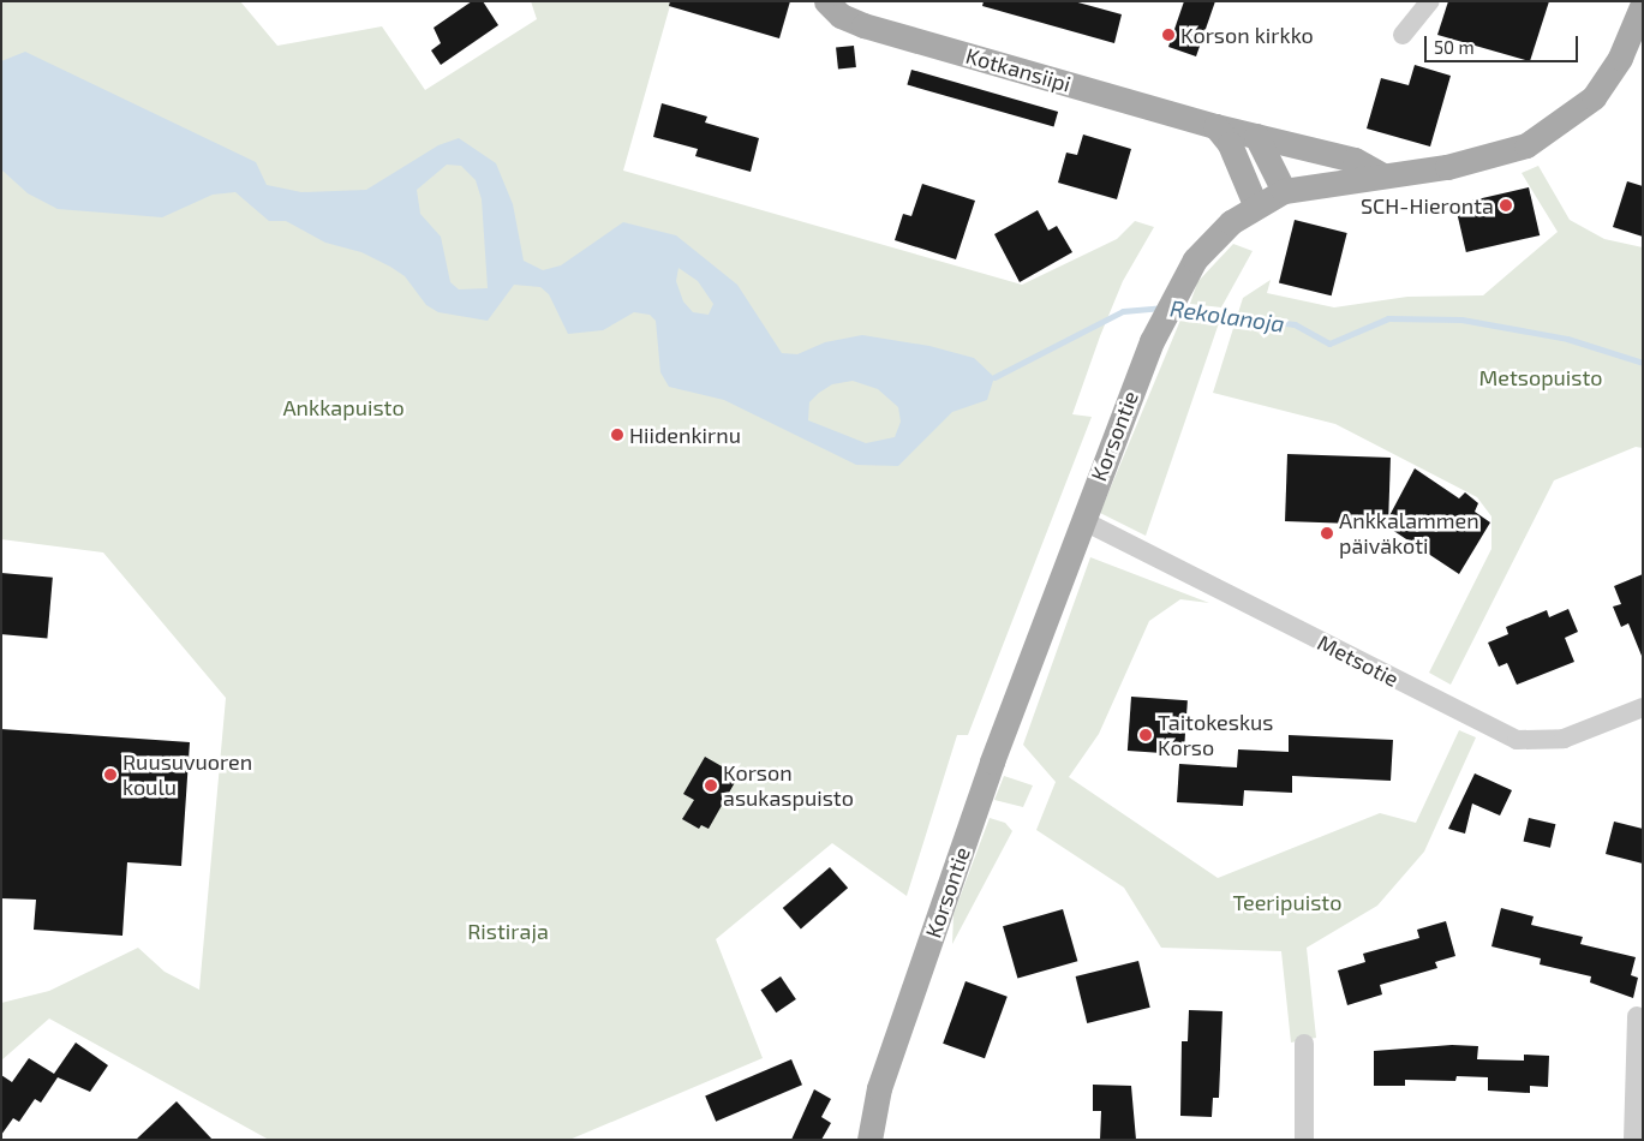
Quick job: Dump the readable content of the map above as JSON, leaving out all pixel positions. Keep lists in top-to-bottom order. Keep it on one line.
{"streets":{"main road":["Kotkansiipi","Korsontie"],"street":["Metsotie"]},"crossings":[["Kotkansiipi","Korsontie"],["Korsontie","Metsotie"]],"water":["Rekolanoja"],"parks":["Metsopuisto","Ankkapuisto","Teeripuisto","Ristiraja"],"places":["Korson kirkko","SCH-Hieronta","Hiidenkirnu","Ankkalammen päiväkoti","Taitokeskus Korso","Ruusuvuoren koulu","Korson asukaspuisto"],"scale_bar":"50 m"}
